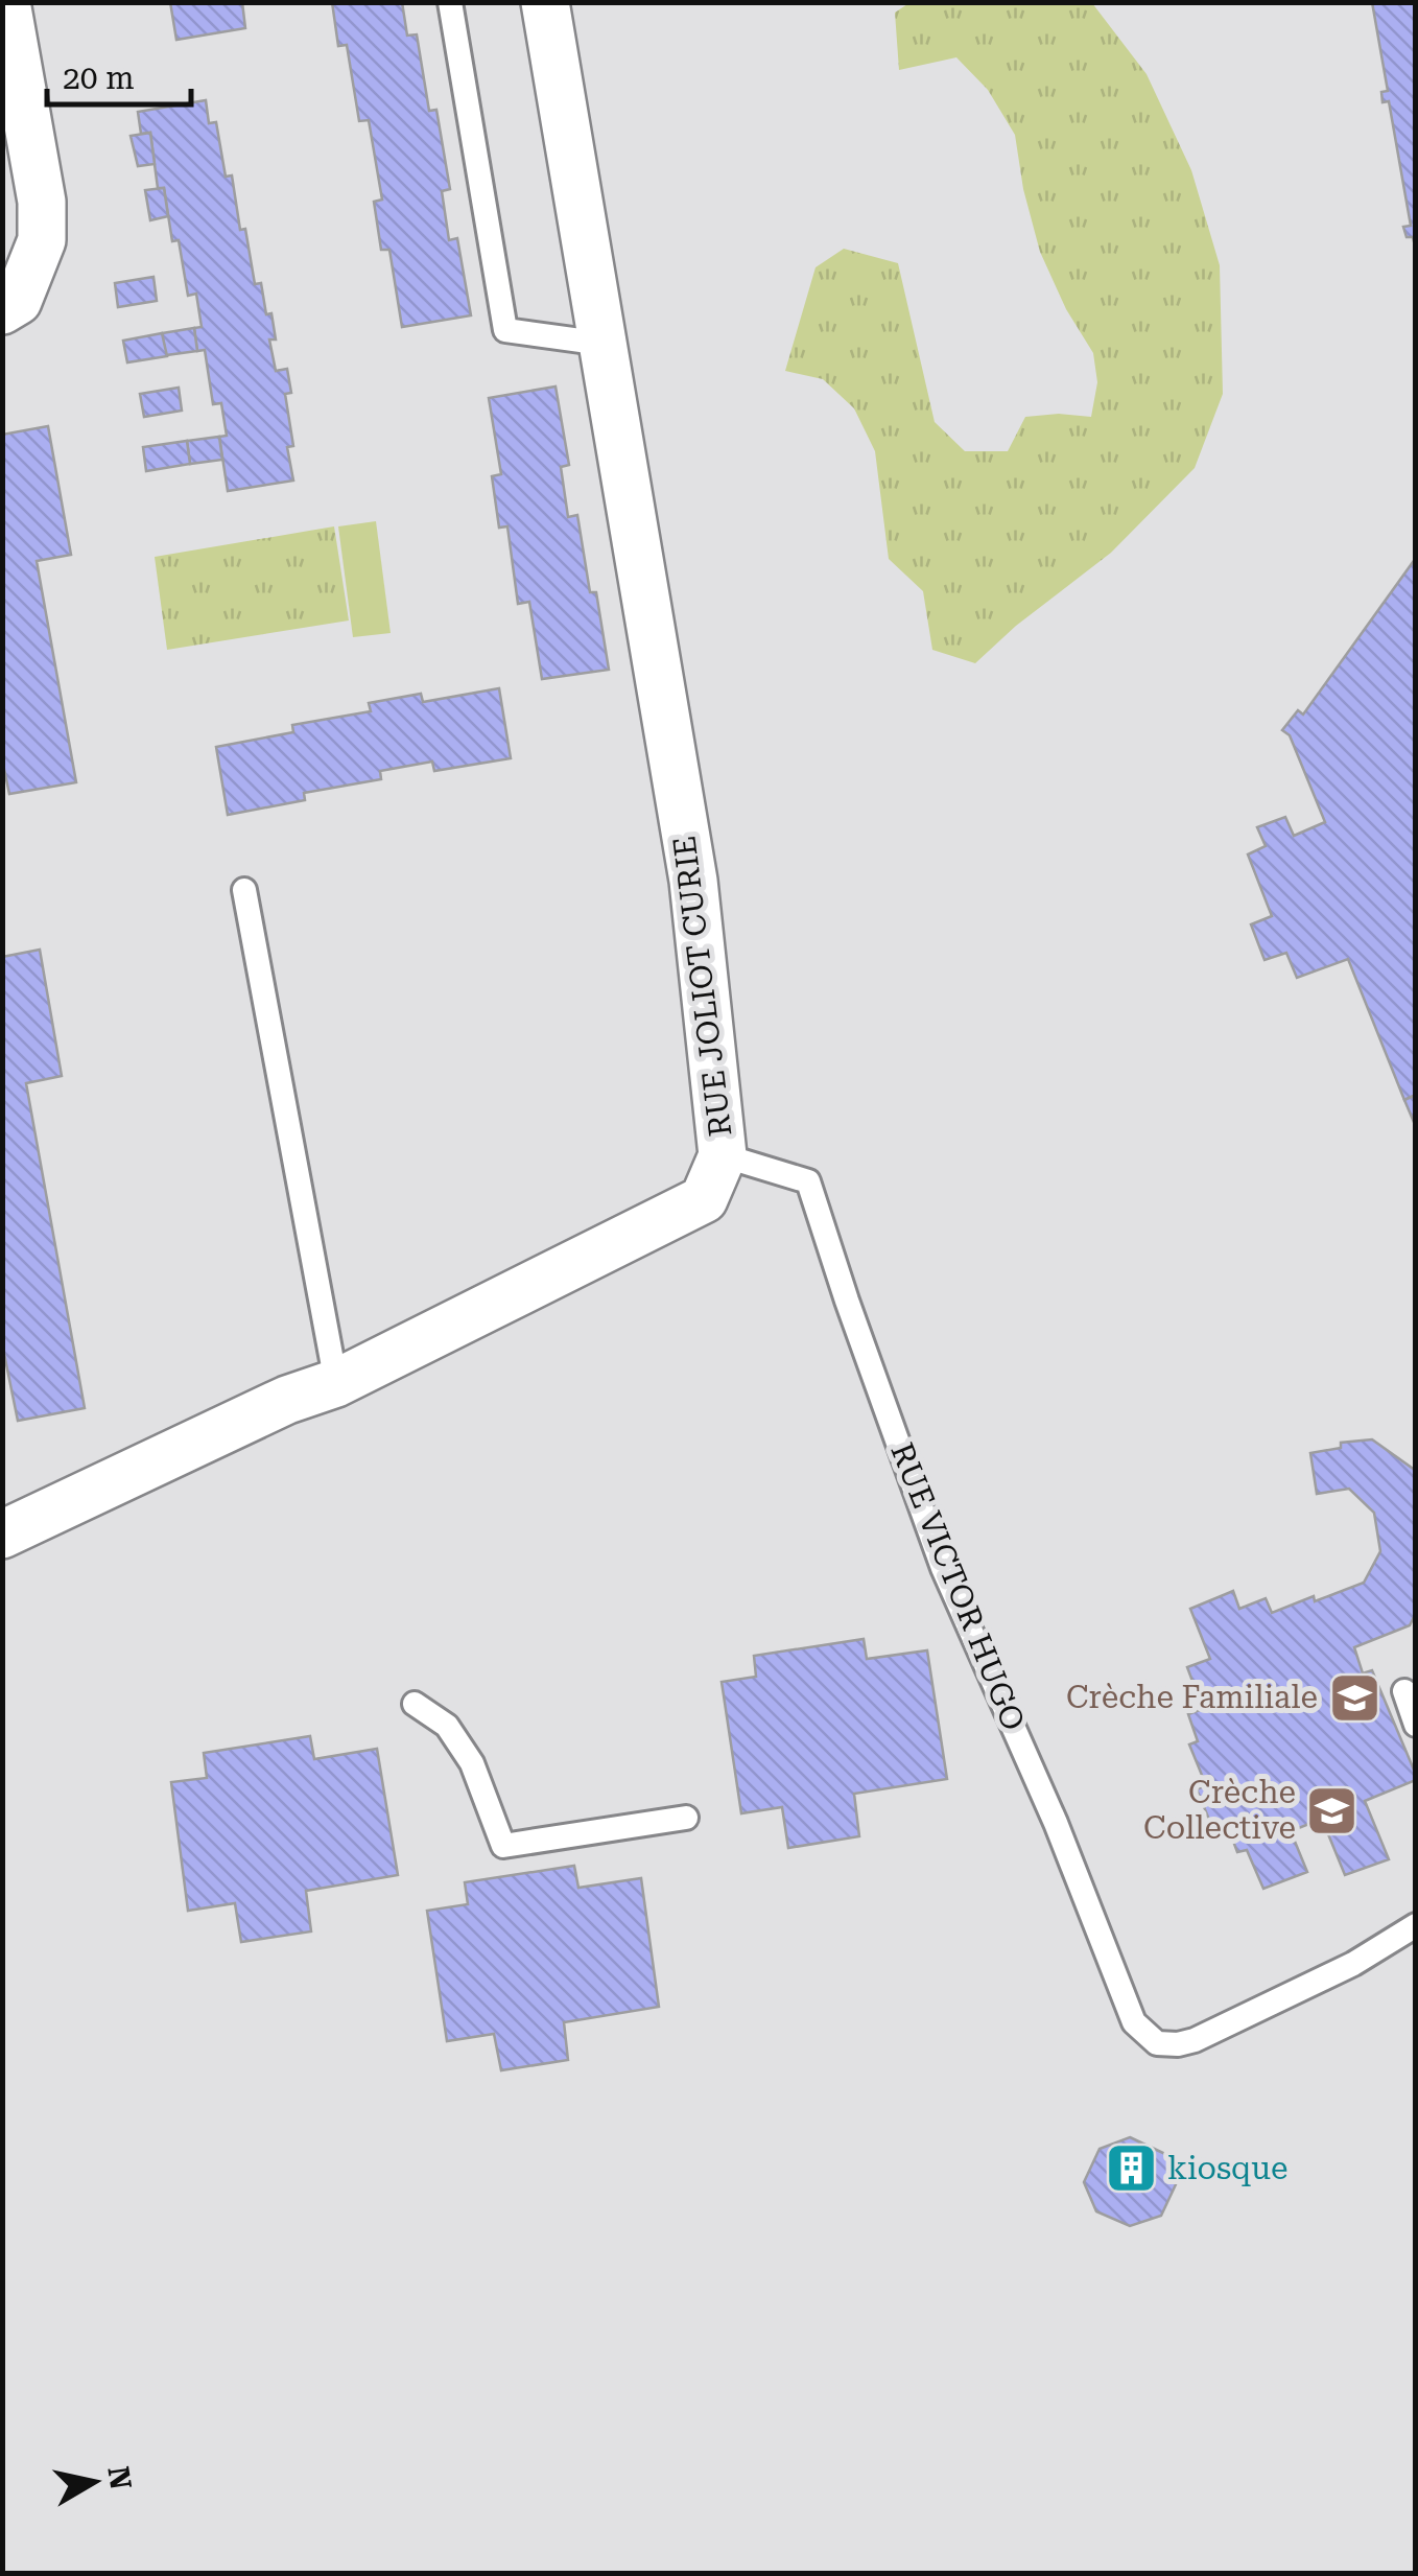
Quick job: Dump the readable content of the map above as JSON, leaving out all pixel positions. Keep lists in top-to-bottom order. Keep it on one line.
{"streets":{"street":["RUE JOLIOT CURIE"],"lane":["RUE VICTOR HUGO"]},"crossings":[["RUE JOLIOT CURIE","RUE VICTOR HUGO"]],"places":{"school or university":["Crèche Familiale","Crèche Collective"],"building":["kiosque"]},"scale_bar":"20 m","north":"right"}
